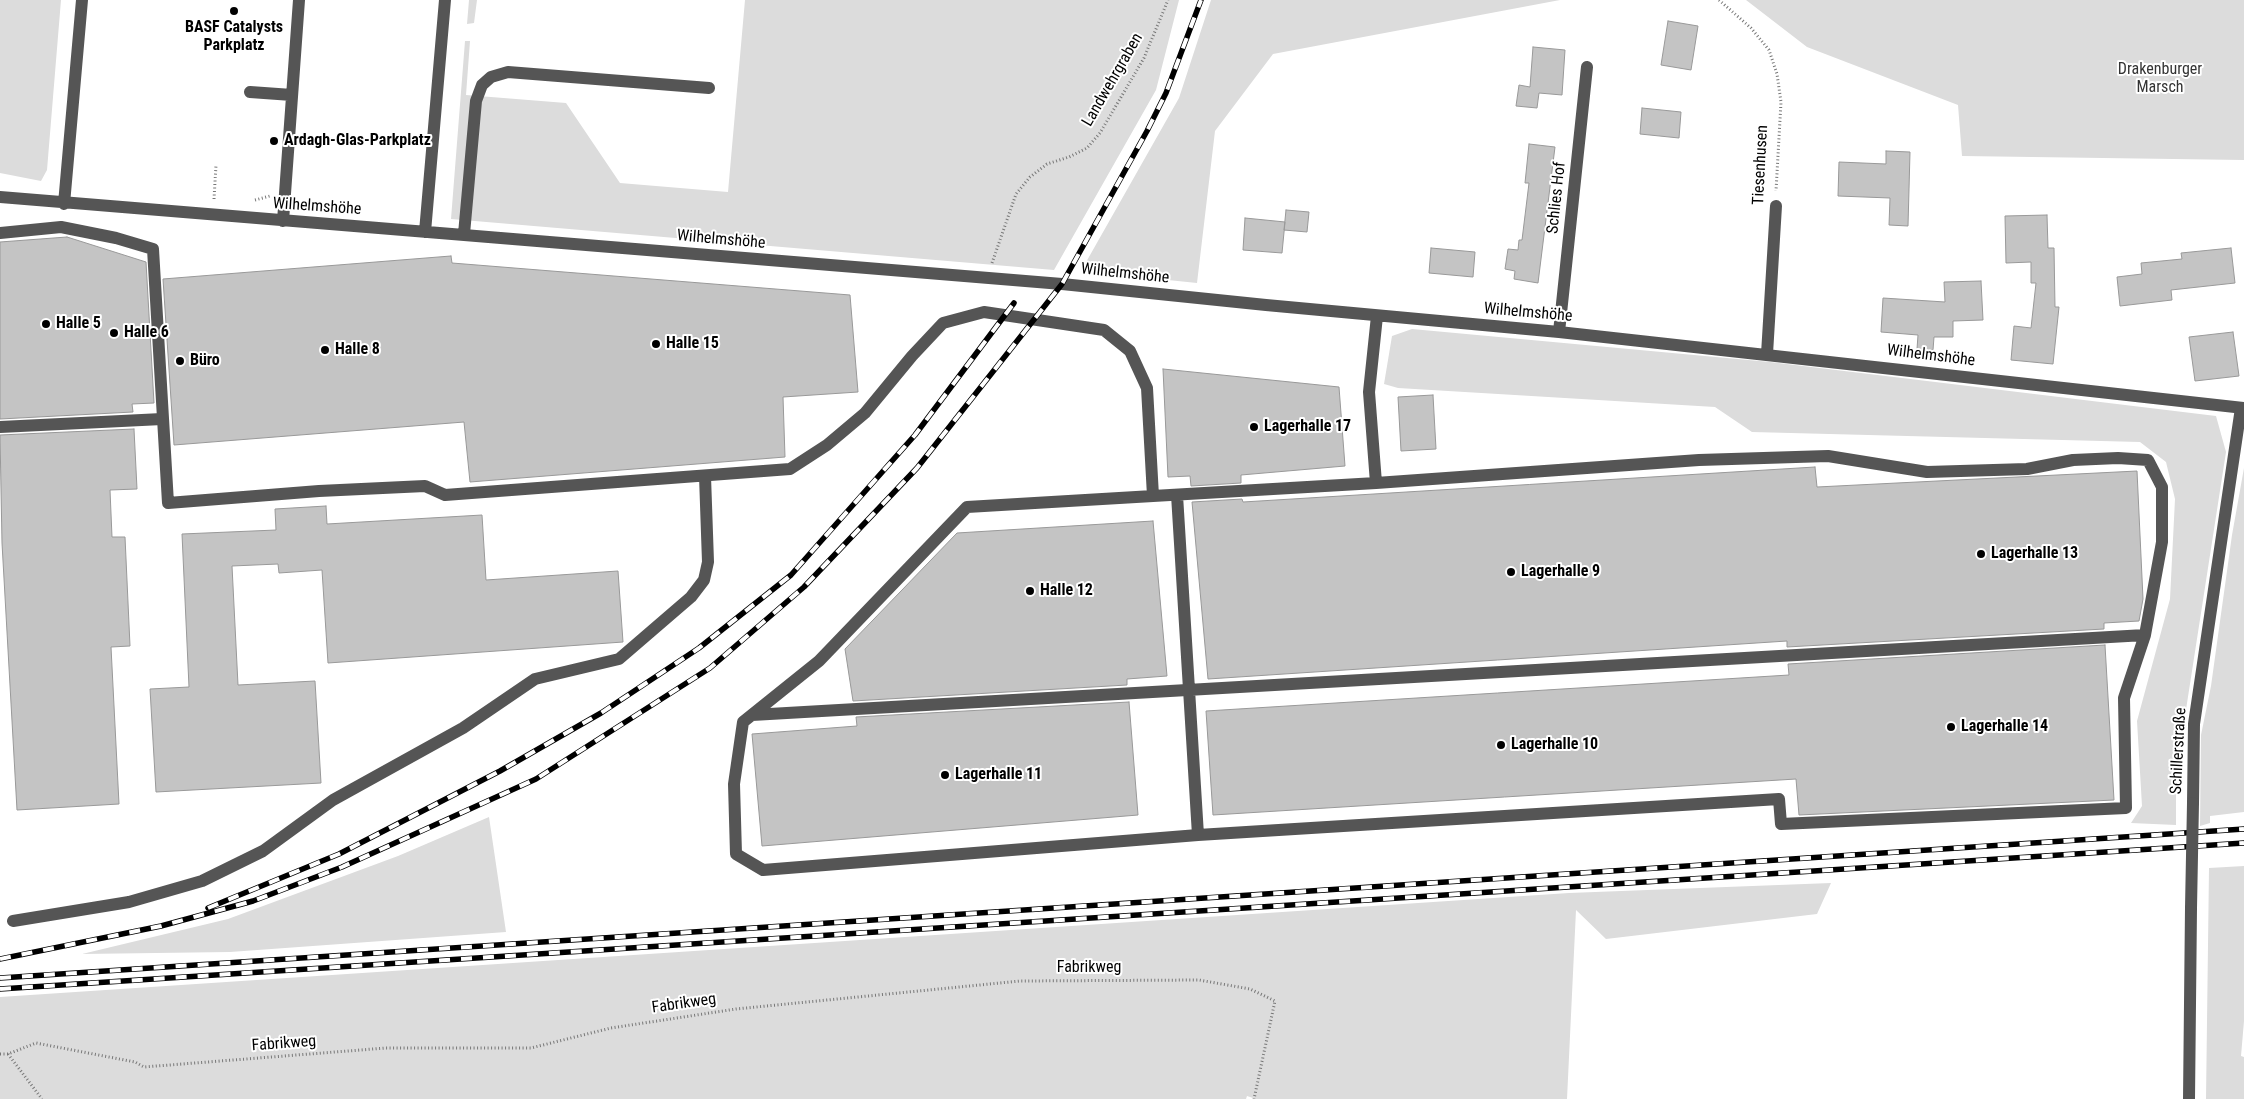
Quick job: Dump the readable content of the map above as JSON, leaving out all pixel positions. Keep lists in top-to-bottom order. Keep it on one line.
{"streets":{"street":["Tiesenhusen","Schlies Hof","Wilhelmshöhe","Schillerstraße"],"path":["Landwehrgraben","Fabrikweg"]},"crossings":[["Landwehrgraben","Wilhelmshöhe"],["Tiesenhusen","Wilhelmshöhe"],["Schlies Hof","Wilhelmshöhe"],["Wilhelmshöhe","Schillerstraße"]],"parks":["Drakenburger Marsch"],"places":["BASF Catalysts Parkplatz","Ardagh-Glas-Parkplatz","Halle 5","Halle 6","Halle 15","Halle 8","Büro","Lagerhalle 17","Lagerhalle 13","Lagerhalle 9","Halle 12","Lagerhalle 14","Lagerhalle 10","Lagerhalle 11"]}
